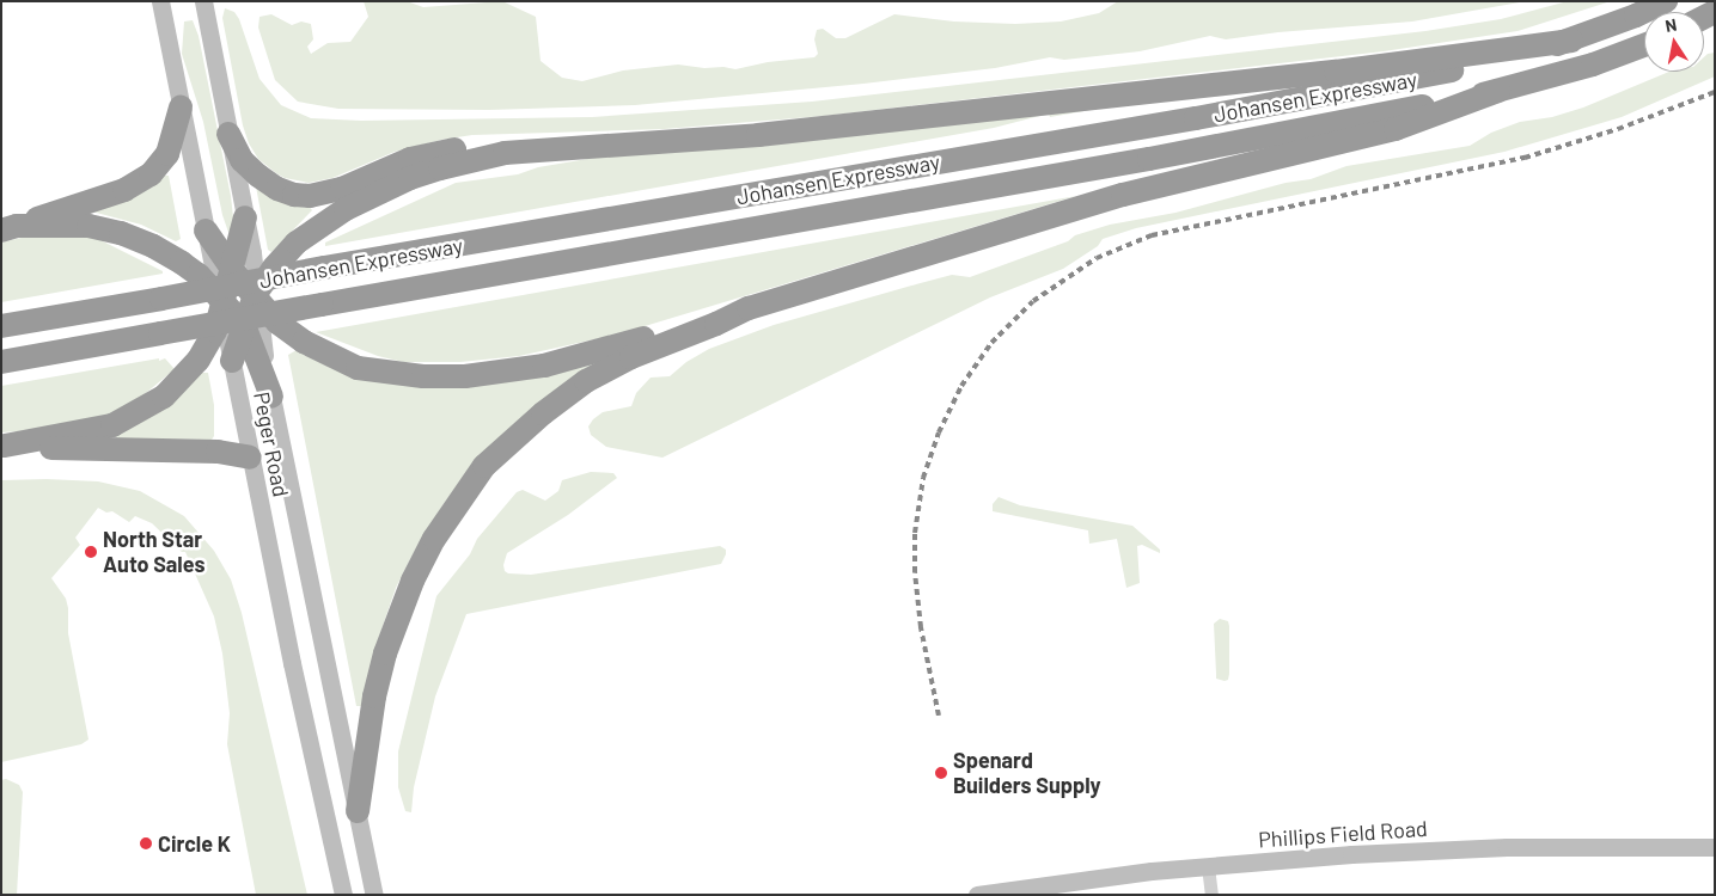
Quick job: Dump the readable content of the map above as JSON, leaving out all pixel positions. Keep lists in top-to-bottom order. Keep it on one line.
{"streets":{"highway":["Johansen Expressway"],"main road":["Peger Road","Phillips Field Road"]},"places":["North Star Auto Sales","Spenard Builders Supply","Circle K"],"north":"top"}
